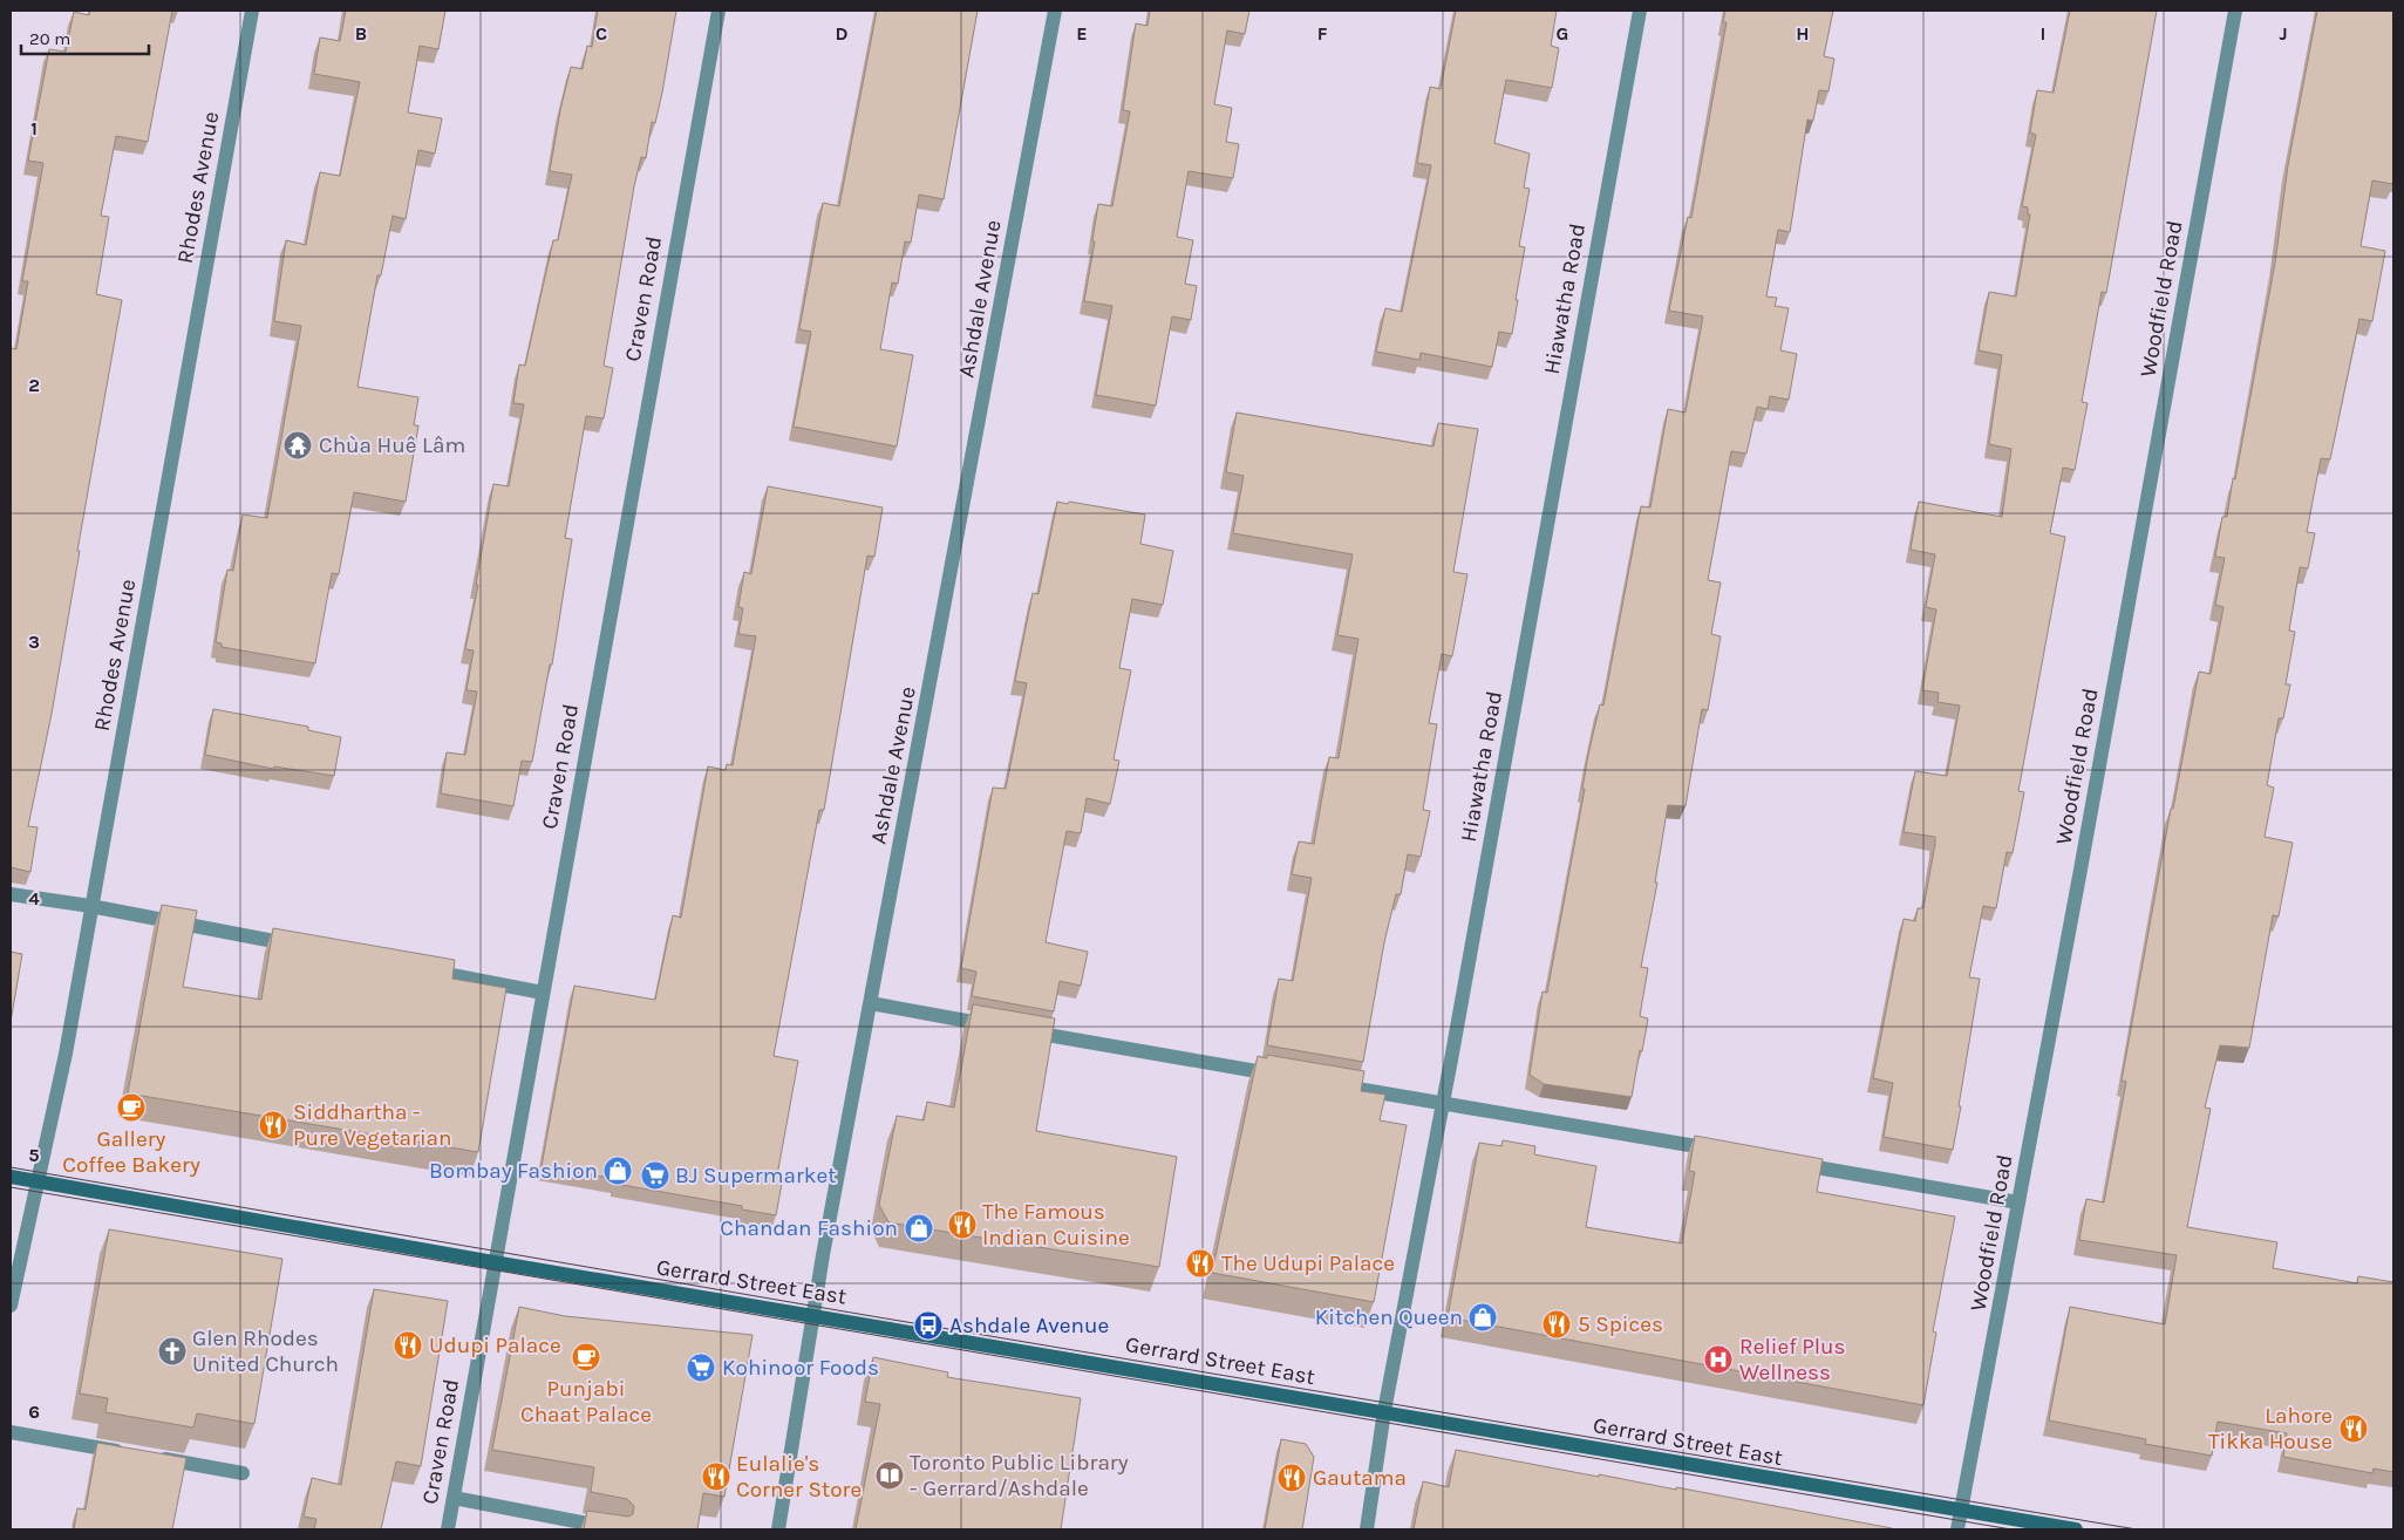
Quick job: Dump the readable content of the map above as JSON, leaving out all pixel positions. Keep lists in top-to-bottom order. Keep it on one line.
{"streets":{"main road":["Gerrard Street East"],"street":["Rhodes Avenue","Craven Road","Ashdale Avenue","Hiawatha Road","Woodfield Road"]},"crossings":[["Rhodes Avenue","Gerrard Street East"],["Craven Road","Gerrard Street East"],["Ashdale Avenue","Gerrard Street East"],["Hiawatha Road","Gerrard Street East"],["Woodfield Road","Gerrard Street East"]],"places":{"temple":["Chùa Huê Lâm"],"cafe":["Gallery Coffee Bakery","Punjabi Chaat Palace"],"restaurant":["Siddhartha - Pure Vegetarian","The Famous Indian Cuisine","The Udupi Palace","5 Spices","Udupi Palace","Lahore Tikka House","Eulalie's Corner Store","Gautama"],"shop":["Bombay Fashion","Chandan Fashion","Kitchen Queen"],"supermarket":["BJ Supermarket","Kohinoor Foods"],"bus stop":["Ashdale Avenue"],"church":["Glen Rhodes United Church"],"hospital":["Relief Plus Wellness"],"library":["Toronto Public Library - Gerrard/Ashdale"]},"scale_bar":"20 m","grid":{"columns":["B","C","D","E","F","G","H","I","J"],"rows":["1","2","3","4","5","6"]}}
